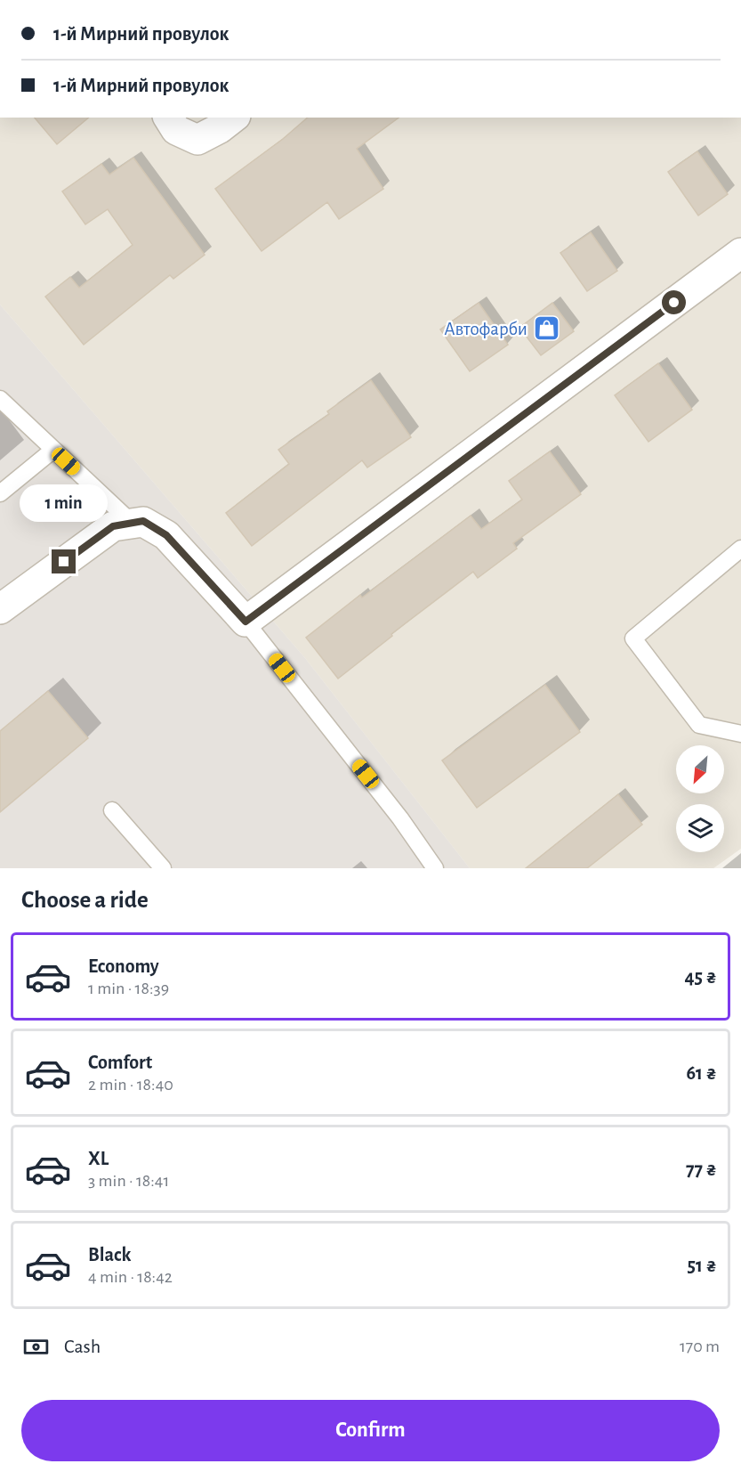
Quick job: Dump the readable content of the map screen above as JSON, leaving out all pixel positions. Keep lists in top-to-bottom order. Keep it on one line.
{"places":{"shop":["Автофарби"]},"north":"bottom left","page":{"banner":["1-й Мирний провулок","1-й Мирний провулок"],"bubble":"1 min","heading":"Choose a ride","list":[{"name":"Economy","note":"1 min · 18:39","value":"45 ₴"},{"name":"Comfort","note":"2 min · 18:40","value":"61 ₴"},{"name":"XL","note":"3 min · 18:41","value":"77 ₴"},{"name":"Black","note":"4 min · 18:42","value":"51 ₴"}],"pay":["Cash","170 m"],"buttons":"Confirm"}}
